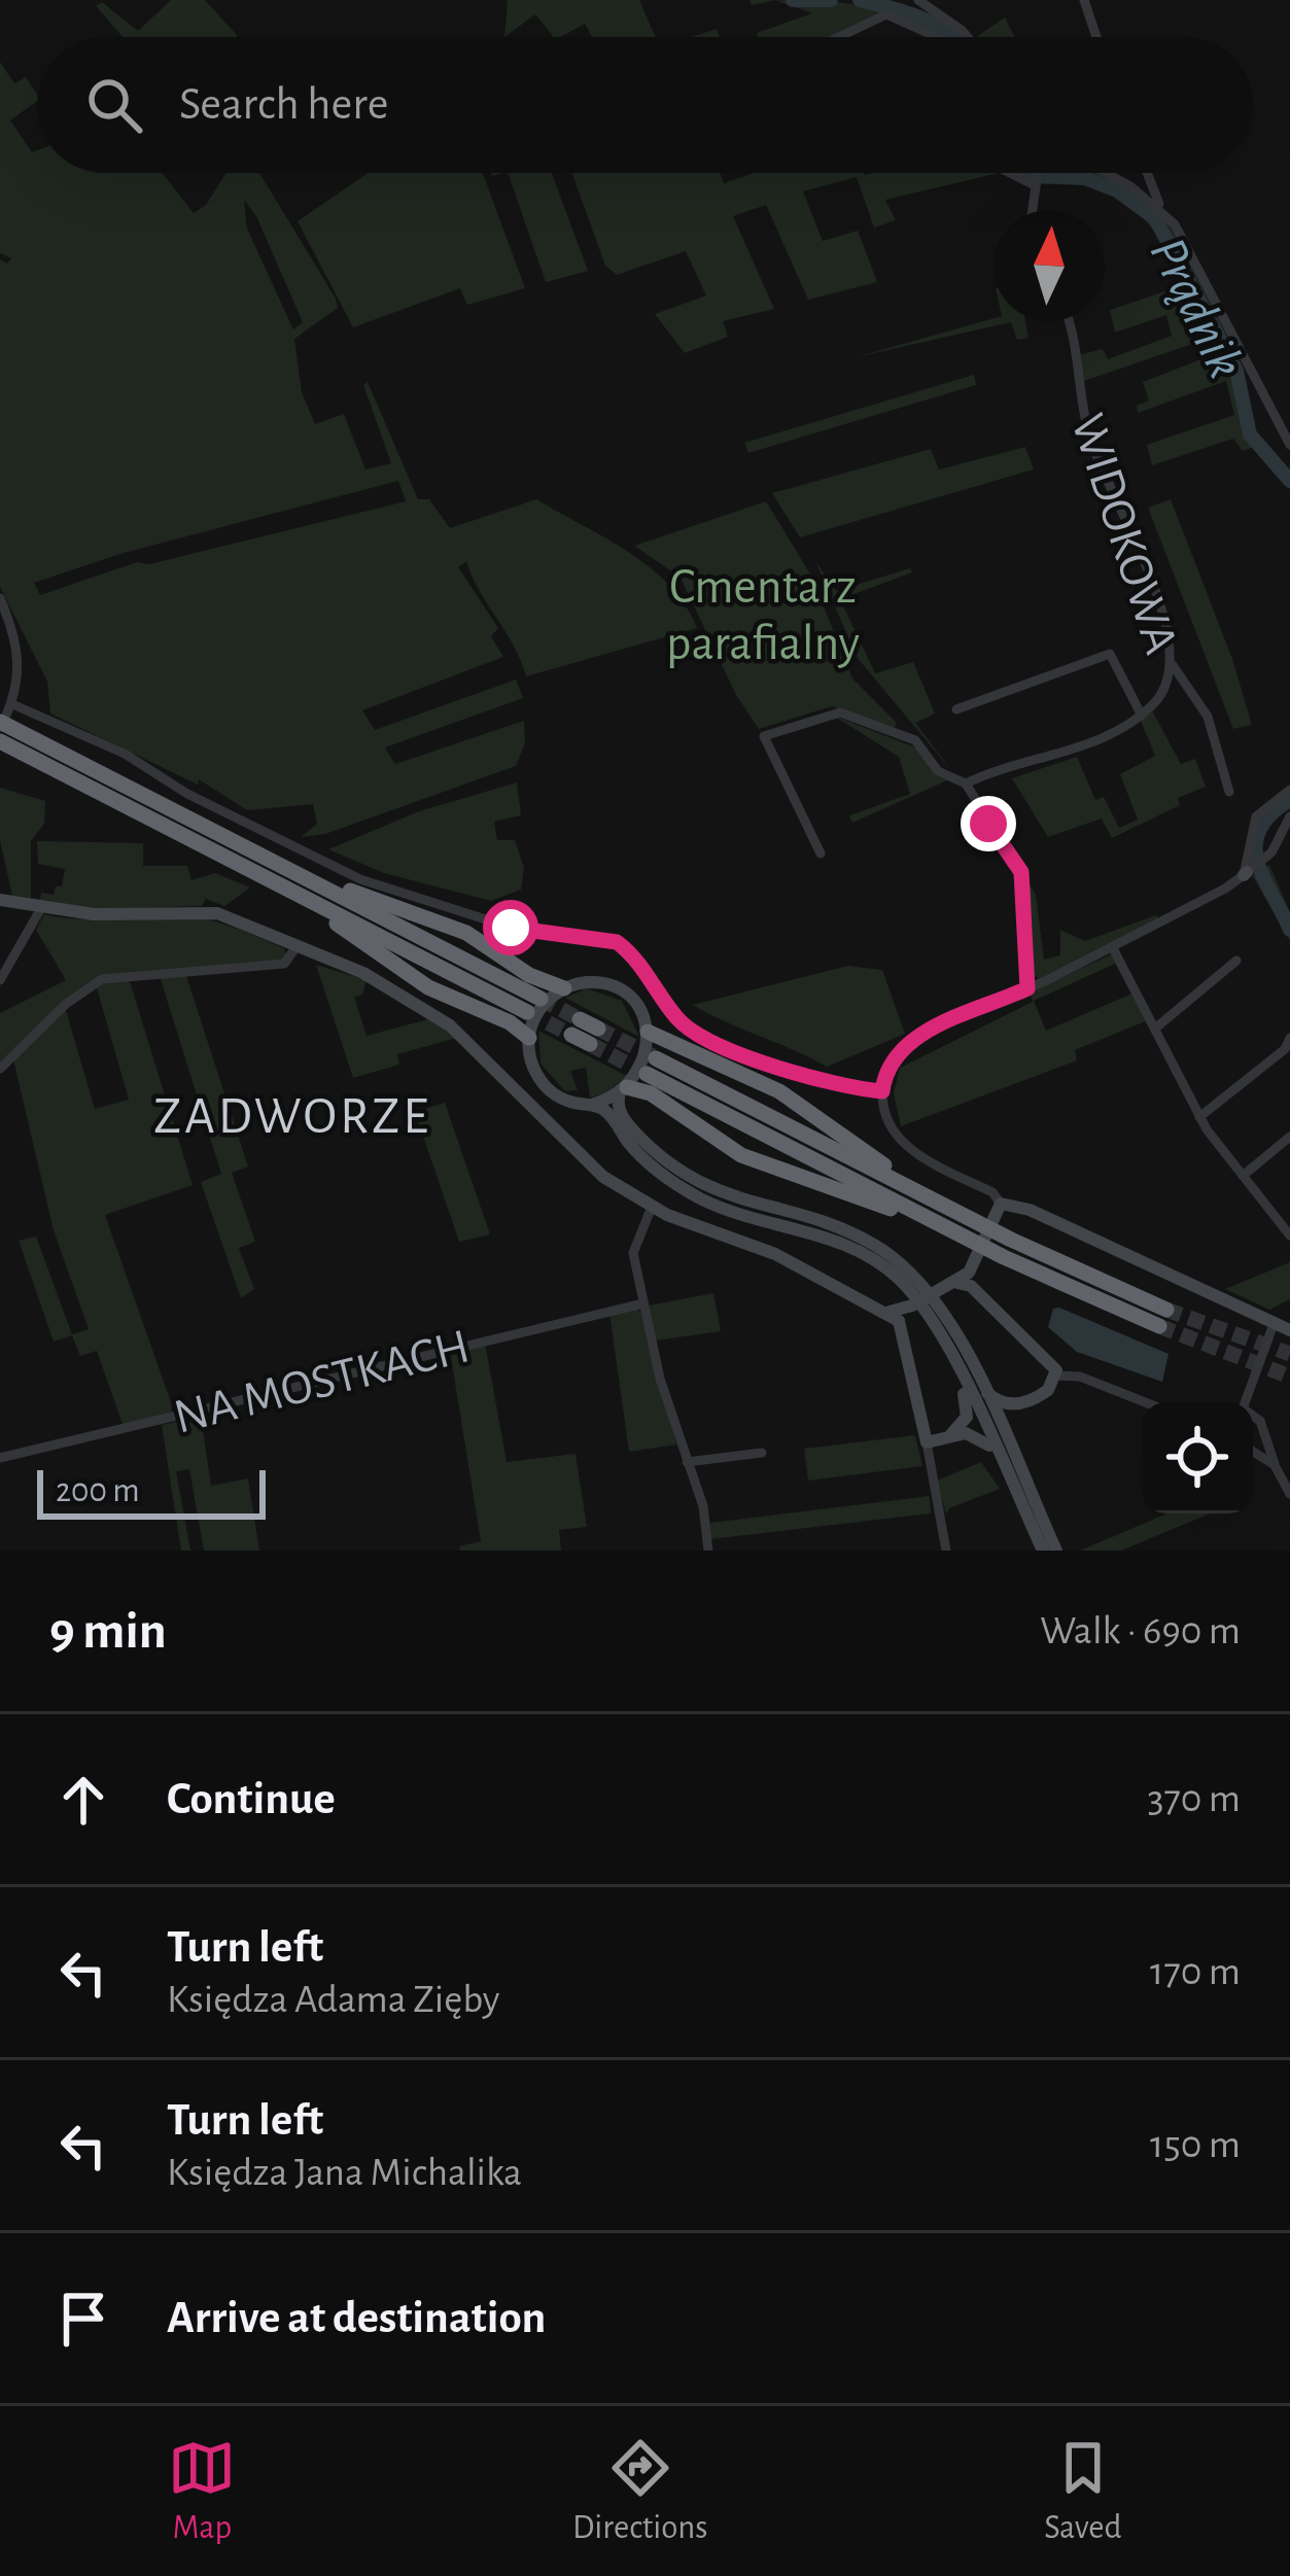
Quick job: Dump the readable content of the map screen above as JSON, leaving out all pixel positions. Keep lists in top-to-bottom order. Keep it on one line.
{"streets":{"street":["WIDOKOWA","NA MOSTKACH"]},"districts":["ZADWORZE"],"water":["Prądnik"],"parks":["Cmentarz parafialny"],"scale_bar":"200 m","north":"top","page":{"search":"Search here","scale":"200 m","heading":["9 min","Walk · 690 m"],"list":[["Continue","370 m"],["Turn left","Księdza Adama Zięby","170 m"],["Turn left","Księdza Jana Michalika","150 m"],"Arrive at destination"],"nav":["Map","Directions","Saved"]}}
